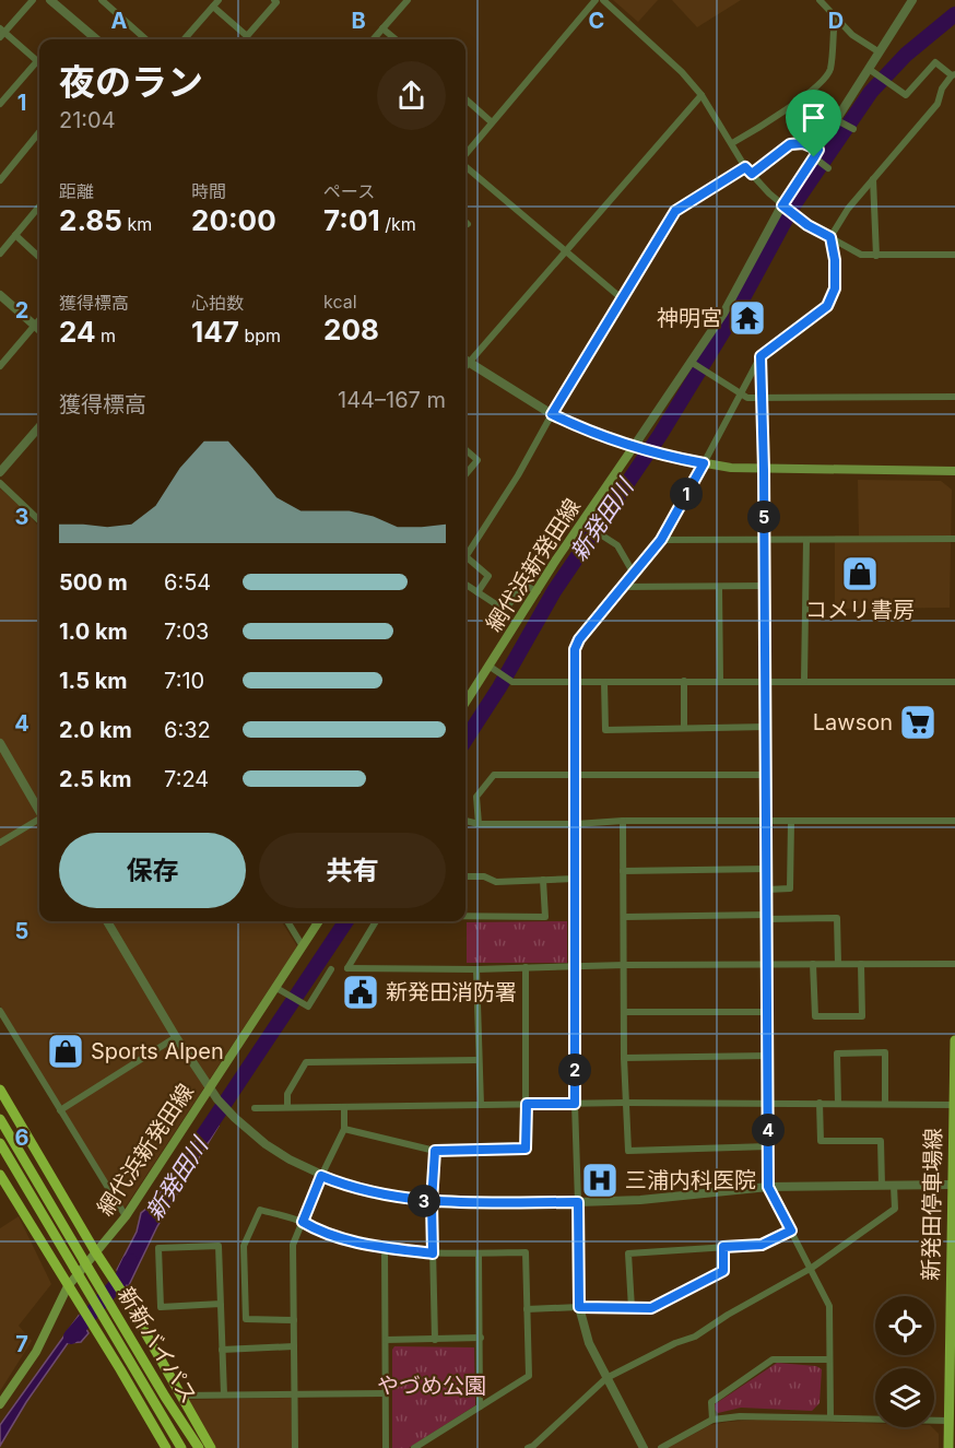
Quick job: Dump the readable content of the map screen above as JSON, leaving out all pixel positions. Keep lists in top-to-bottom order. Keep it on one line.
{"streets":{"highway":["新新バイパス"],"main road":["網代浜新発田線","新発田停車場線"]},"water":["新発田川"],"parks":["やづめ公園"],"places":{"temple":["神明宮"],"shop":["コメリ書房","Sports Alpen"],"supermarket":["Lawson"],"public building":["新発田消防署"],"hospital":["三浦内科医院"]},"page":{"heading":["夜のラン","21:04"],"stats":[["距離","2.85 km"],["時間","20:00"],["ペース","7:01 /km"],["獲得標高","24 m"],["心拍数","147 bpm"],["kcal","208"]],"chart":["獲得標高","144–167 m"],"pins":["1","5","2","4","3"],"list":[{"name":"500 m","note":"6:54"},{"name":"1.0 km","note":"7:03"},{"name":"1.5 km","note":"7:10"},{"name":"2.0 km","note":"6:32"},{"name":"2.5 km","note":"7:24"}],"buttons":["保存","共有"]},"grid":{"columns":["A","B","C","D"],"rows":["1","2","3","4","5","6","7"]}}
